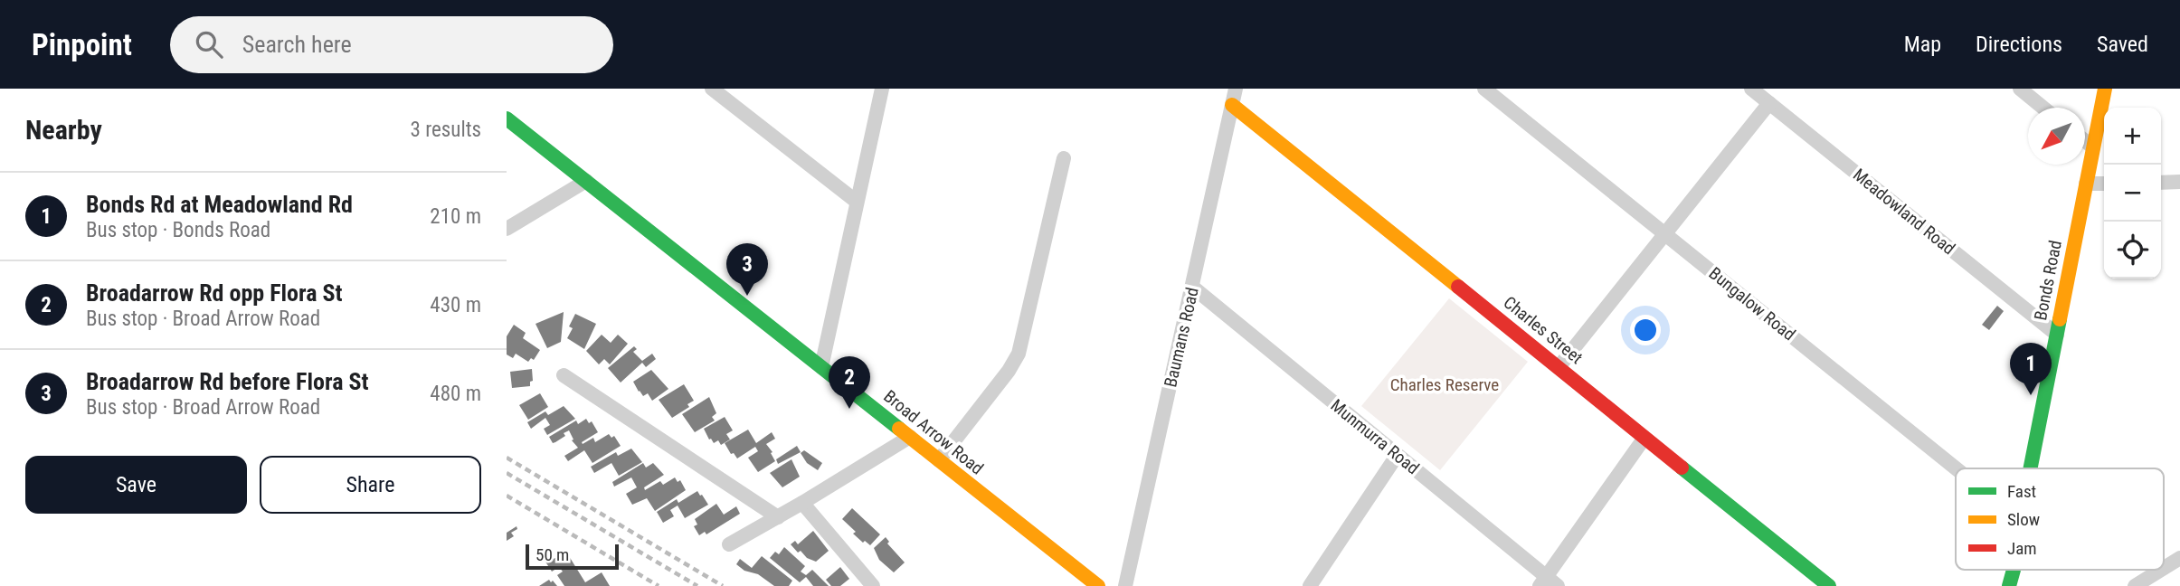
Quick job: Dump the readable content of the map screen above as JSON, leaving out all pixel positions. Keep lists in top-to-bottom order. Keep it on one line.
{"streets":{"street":["Meadowland Road","Bonds Road","Bungalow Road","Charles Street","Baumans Road","Broad Arrow Road","Munmurra Road"]},"crossings":[["Meadowland Road","Bonds Road"],["Charles Street","Baumans Road"],["Baumans Road","Munmurra Road"]],"parks":["Charles Reserve"],"legend":["Fast","Slow","Jam"],"scale_bar":"50 m","north":"bottom left","page":{"header":"Pinpoint","search":"Search here","nav":["Map","Directions","Saved"],"heading":["Nearby","3 results"],"map_buttons":["+","−"],"list":[{"mark":"1","name":"Bonds Rd at Meadowland Rd","note":"Bus stop · Bonds Road","value":"210 m"},{"mark":"2","name":"Broadarrow Rd opp Flora St","note":"Bus stop · Broad Arrow Road","value":"430 m"},{"mark":"3","name":"Broadarrow Rd before Flora St","note":"Bus stop · Broad Arrow Road","value":"480 m"}],"pins":["3","1","2"],"buttons":["Save","Share"],"scale":"50 m"}}
